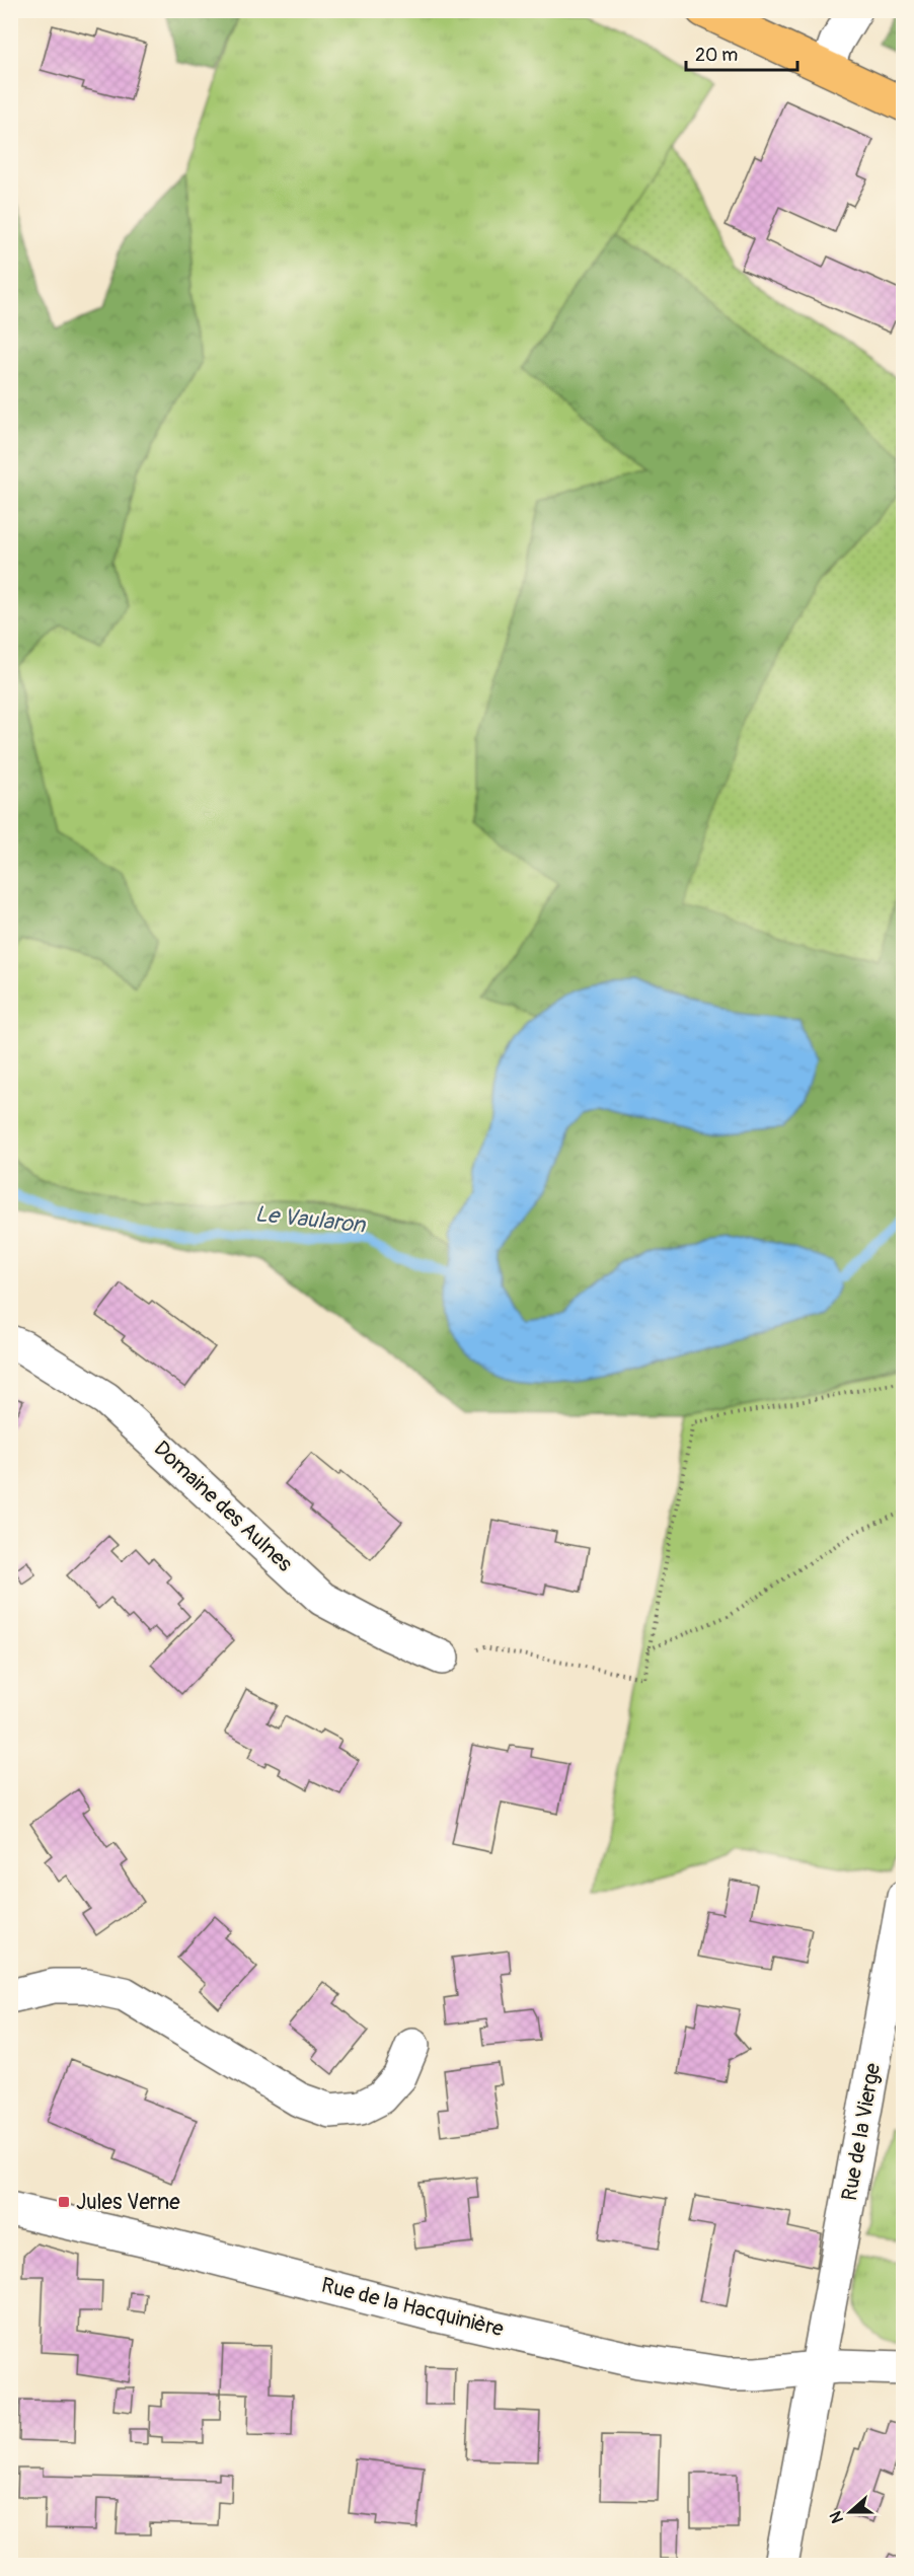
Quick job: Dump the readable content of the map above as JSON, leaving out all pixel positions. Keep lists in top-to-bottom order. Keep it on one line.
{"streets":{"street":["Domaine des Aulnes","Rue de la Vierge","Rue de la Hacquinière"]},"crossings":[["Rue de la Vierge","Rue de la Hacquinière"]],"water":["Le Vaularon"],"places":{"transit":["Jules Verne"]},"scale_bar":"20 m","north":"left"}
